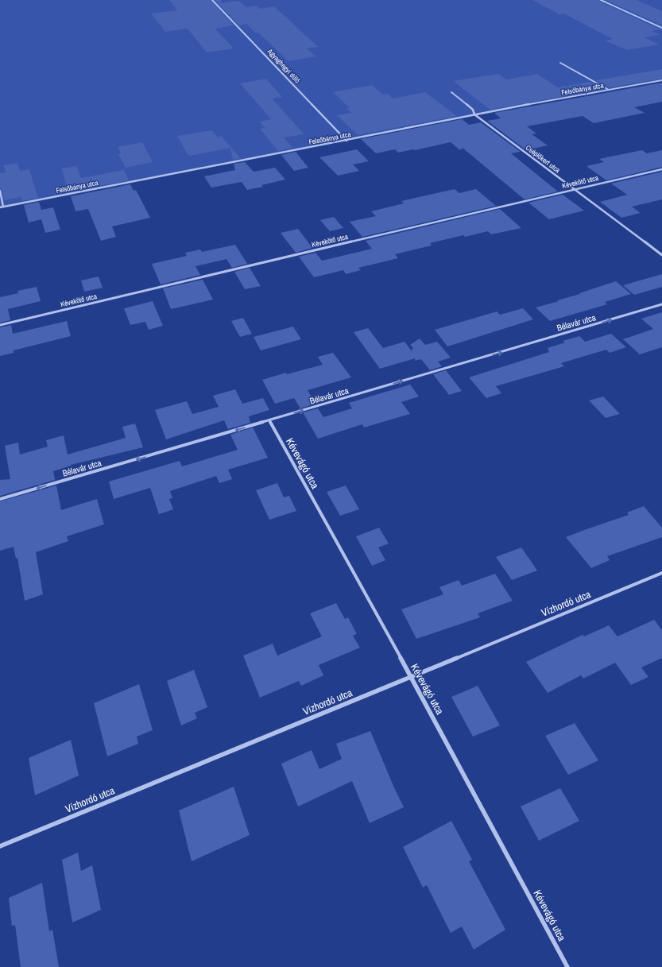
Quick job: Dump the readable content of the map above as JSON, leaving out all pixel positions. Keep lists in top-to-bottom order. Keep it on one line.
{"streets":{"street":["Agyaghegyi dűlő","Felsőbánya utca","Cséplőkert utca","Kévekötő utca","Bélavár utca","Kévevágó utca","Vízhordó utca"]},"crossings":[["Agyaghegyi dűlő","Felsőbánya utca"],["Felsőbánya utca","Cséplőkert utca"],["Cséplőkert utca","Kévekötő utca"],["Bélavár utca","Kévevágó utca"],["Kévevágó utca","Vízhordó utca"]]}
